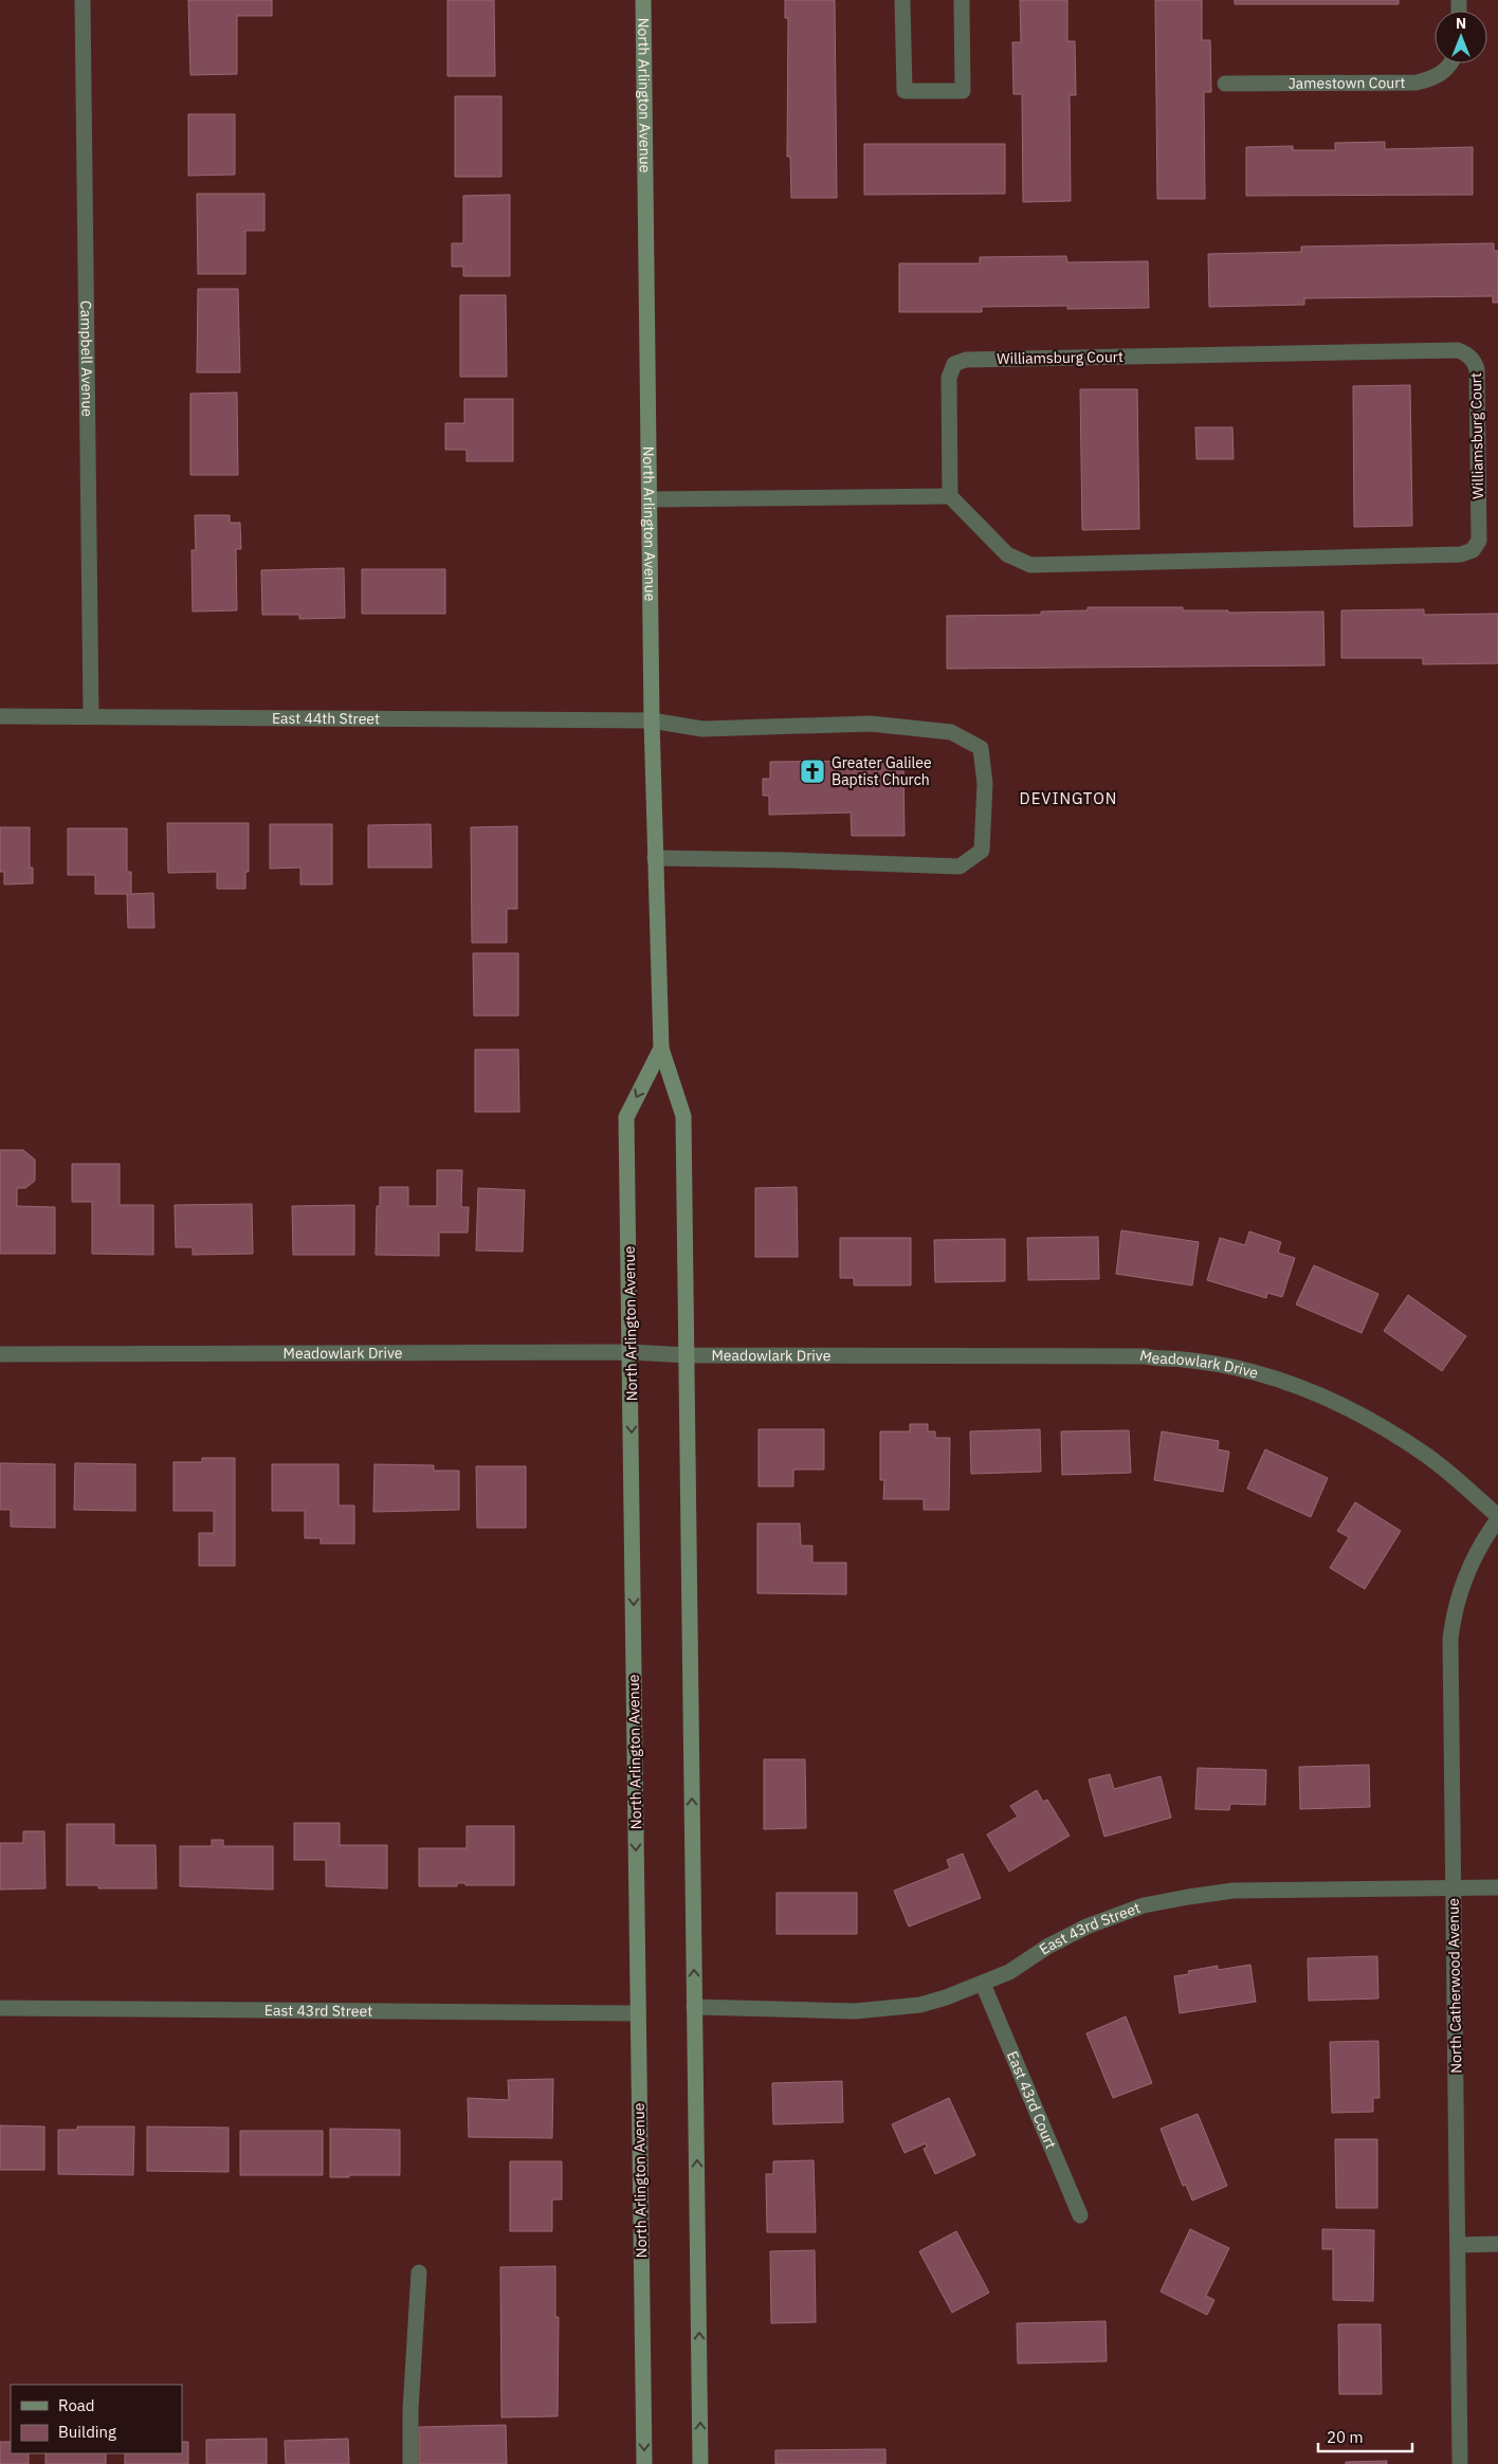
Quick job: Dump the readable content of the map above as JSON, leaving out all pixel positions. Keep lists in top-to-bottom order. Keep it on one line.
{"streets":{"main road":["North Arlington Avenue"],"street":["Jamestown Court","Williamsburg Court","Campbell Avenue","East 44th Street","Meadowlark Drive","East 43rd Street","North Catherwood Avenue","East 43rd Court"]},"crossings":[["North Arlington Avenue","East 44th Street"],["North Arlington Avenue","Meadowlark Drive"],["North Arlington Avenue","East 43rd Street"],["Campbell Avenue","East 44th Street"],["Meadowlark Drive","North Catherwood Avenue"],["East 43rd Street","North Catherwood Avenue"],["East 43rd Street","East 43rd Court"]],"districts":["DEVINGTON"],"places":{"church":["Greater Galilee Baptist Church"]},"legend":["Road","Building"],"scale_bar":"20 m","north":"top"}
